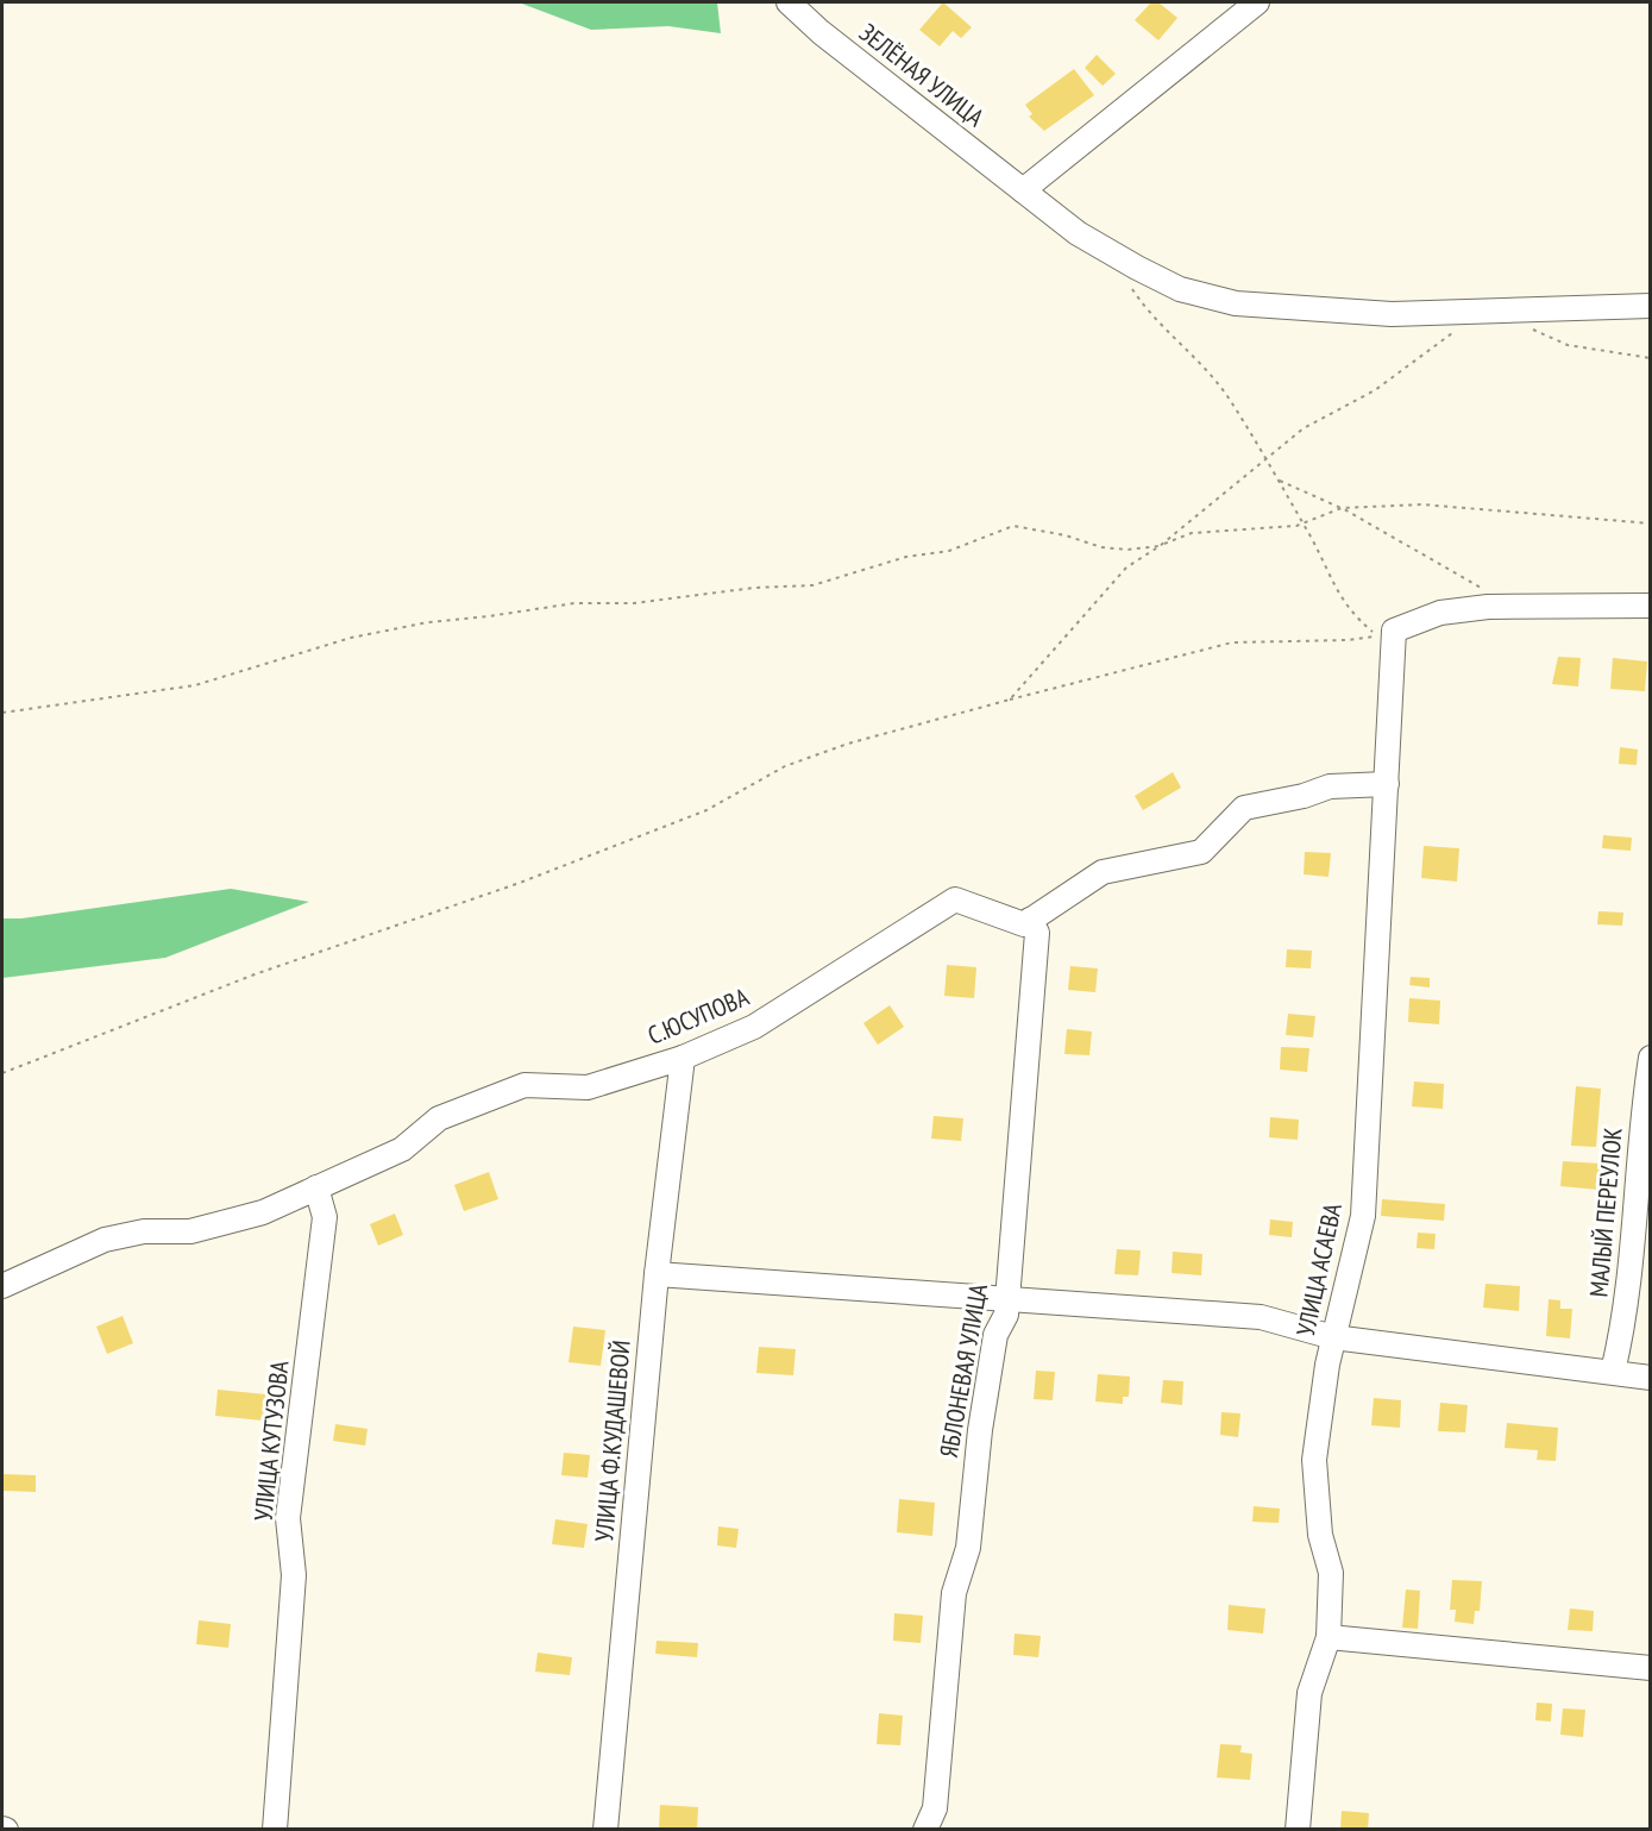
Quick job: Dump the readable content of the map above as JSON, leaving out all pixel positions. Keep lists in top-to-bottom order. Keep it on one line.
{"streets":{"street":["ЗЕЛЁНАЯ УЛИЦА","С.ЮСУПОВА","МАЛЫЙ ПЕРЕУЛОК","УЛИЦА АСАЕВА","ЯБЛОНЕВАЯ УЛИЦА","УЛИЦА КУТУЗОВА","УЛИЦА Ф.КУДАШЕВОЙ"]},"crossings":[["С.ЮСУПОВА","ЯБЛОНЕВАЯ УЛИЦА"],["С.ЮСУПОВА","УЛИЦА КУТУЗОВА"],["С.ЮСУПОВА","УЛИЦА Ф.КУДАШЕВОЙ"]]}
